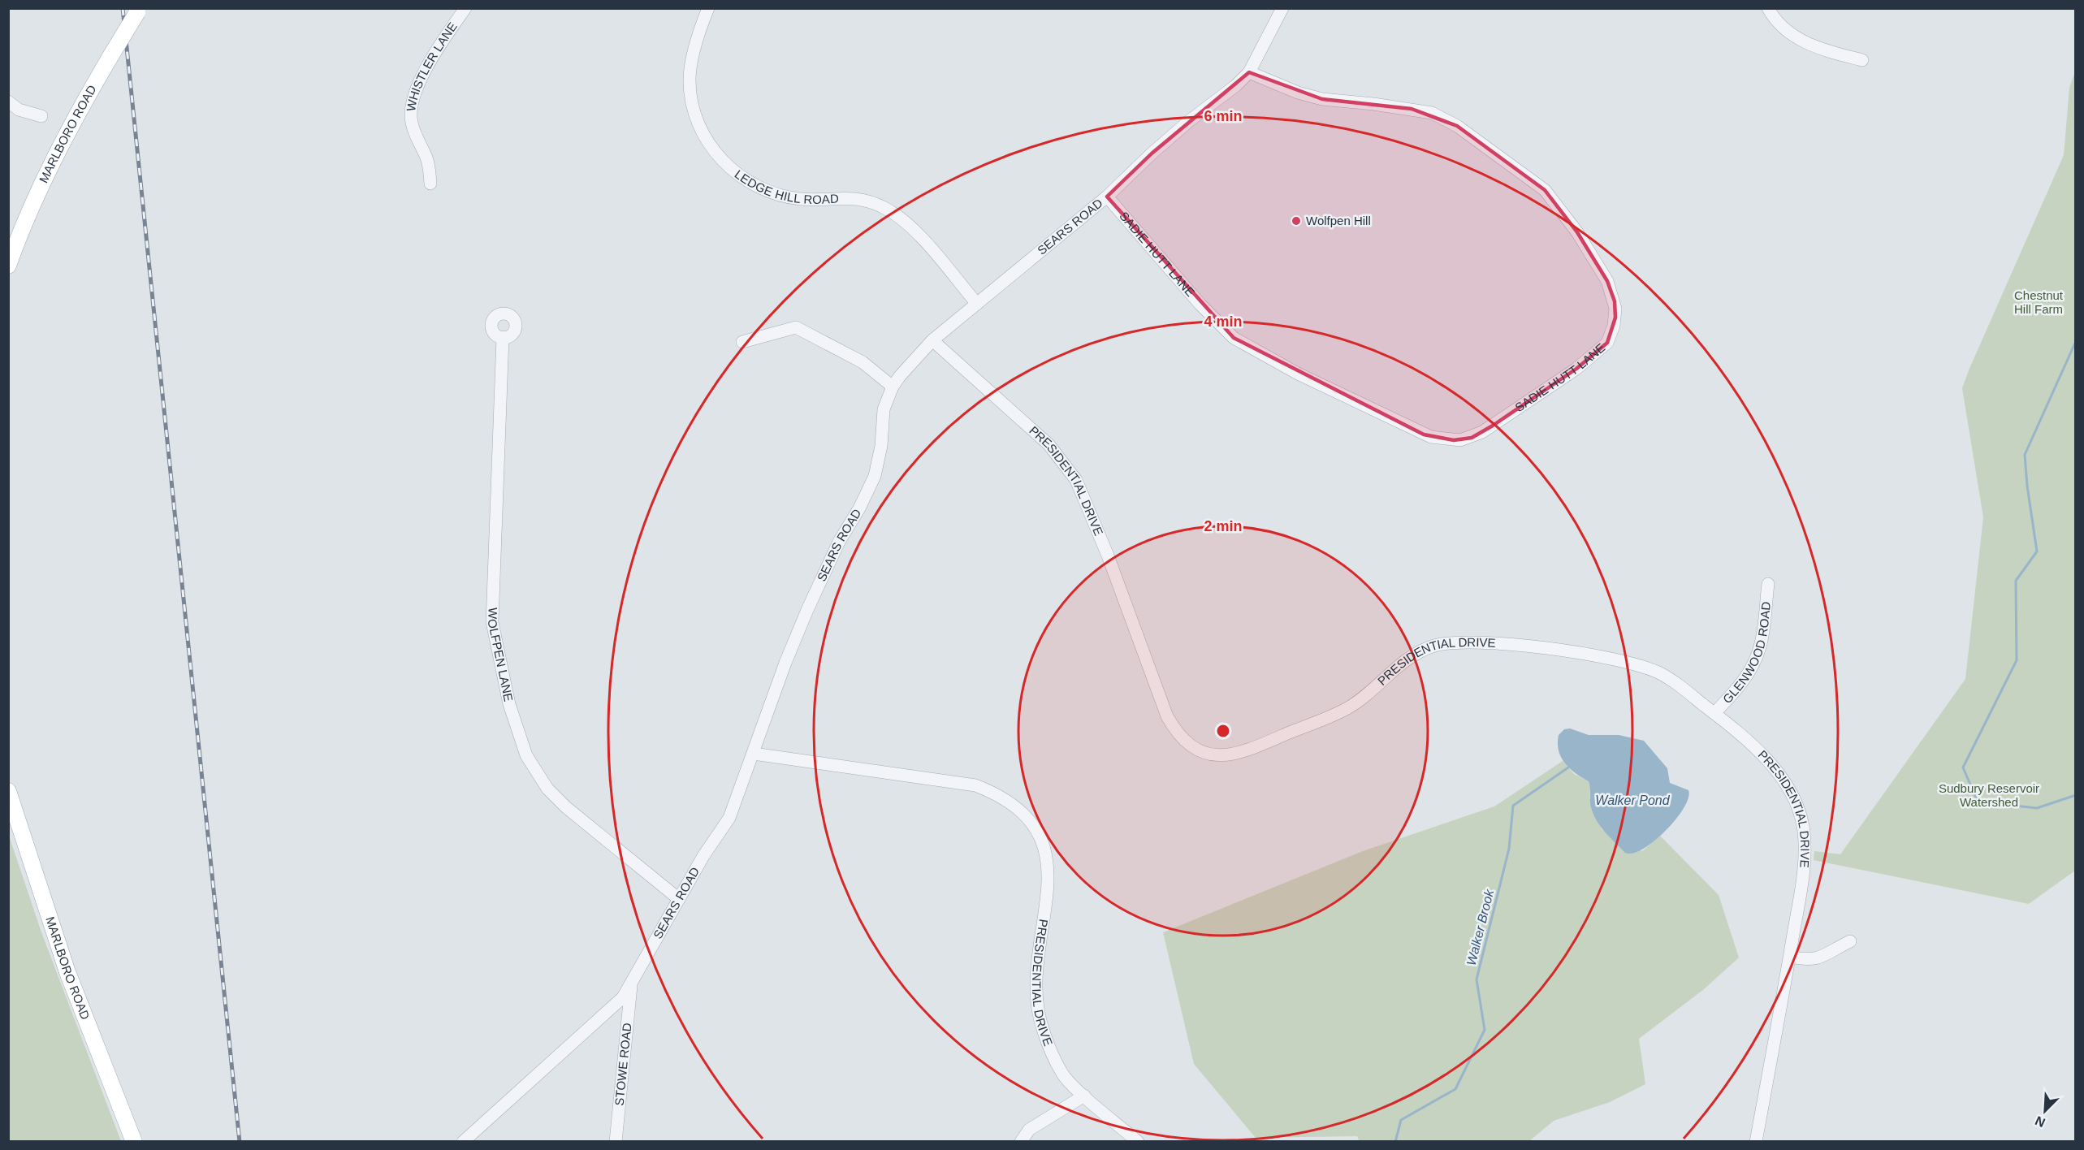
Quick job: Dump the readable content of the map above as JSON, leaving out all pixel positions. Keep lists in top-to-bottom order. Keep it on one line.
{"streets":{"main road":["MARLBORO ROAD"],"street":["WHISTLER LANE","LEDGE HILL ROAD","SEARS ROAD","SADIE HUTT LANE","PRESIDENTIAL DRIVE","GLENWOOD ROAD","WOLFPEN LANE","STOWE ROAD"]},"crossings":[["LEDGE HILL ROAD","SEARS ROAD"],["SEARS ROAD","SADIE HUTT LANE"],["SEARS ROAD","PRESIDENTIAL DRIVE"],["SEARS ROAD","WOLFPEN LANE"],["SEARS ROAD","STOWE ROAD"],["PRESIDENTIAL DRIVE","GLENWOOD ROAD"]],"water":["Walker Pond","Walker Brook"],"parks":["Chestnut Hill Farm","Sudbury Reservoir Watershed"],"places":["Wolfpen Hill"],"north":"bottom left","rings":["6 min","4 min","2 min"]}
